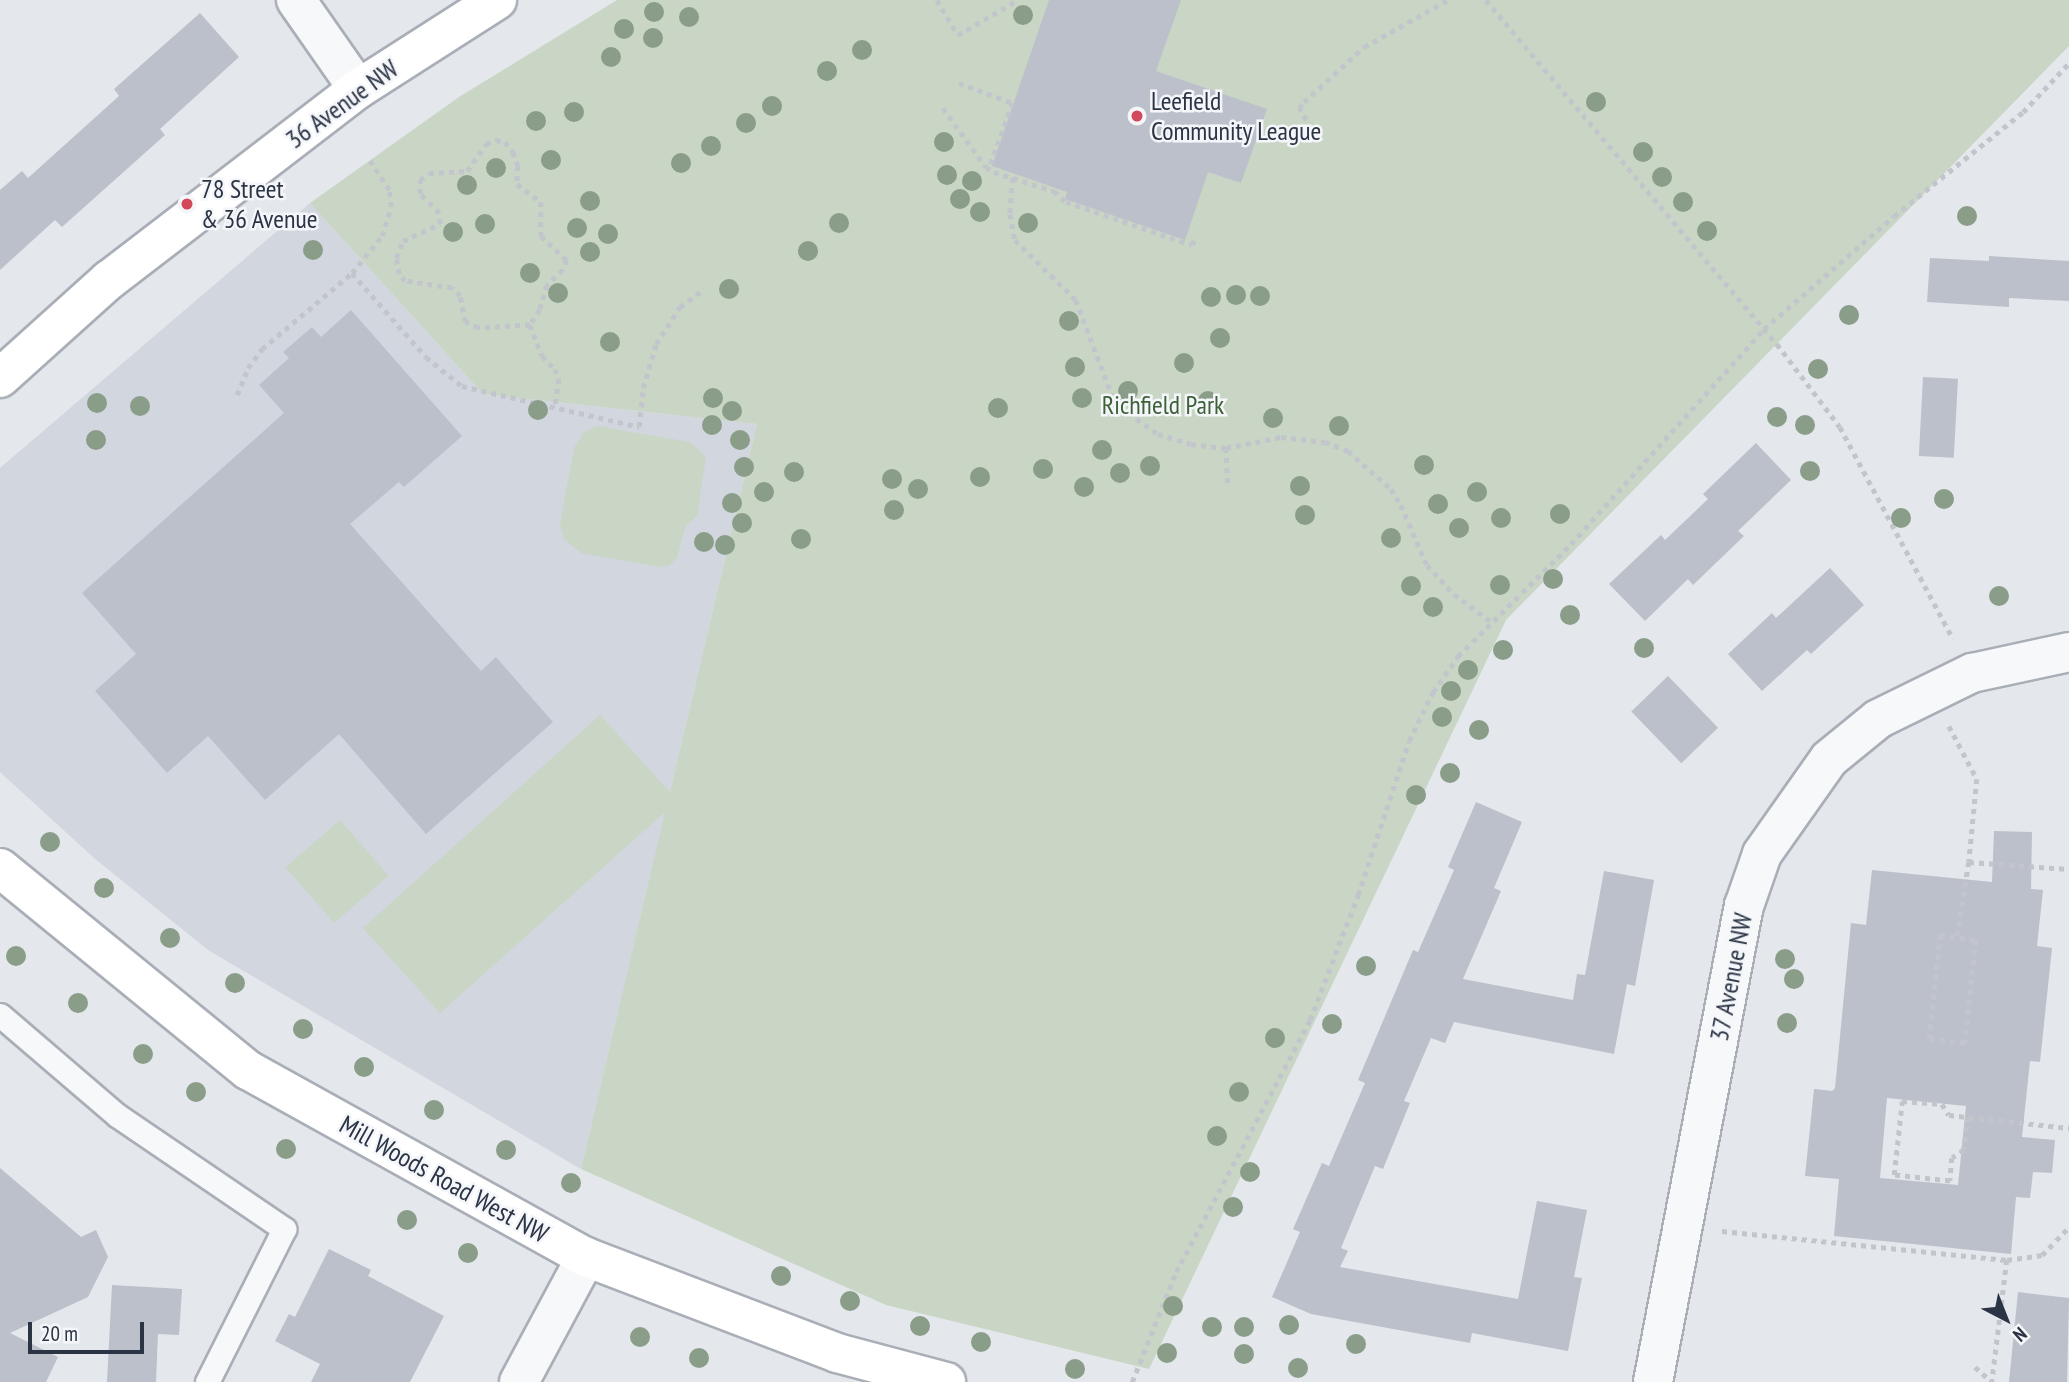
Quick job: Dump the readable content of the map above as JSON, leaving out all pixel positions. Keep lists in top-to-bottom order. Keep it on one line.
{"streets":{"street":["36 Avenue NW","37 Avenue NW","Mill Woods Road West NW"]},"parks":["Richfield Park"],"places":["Leefield Community League","78 Street & 36 Avenue"],"scale_bar":"20 m","north":"bottom right"}
